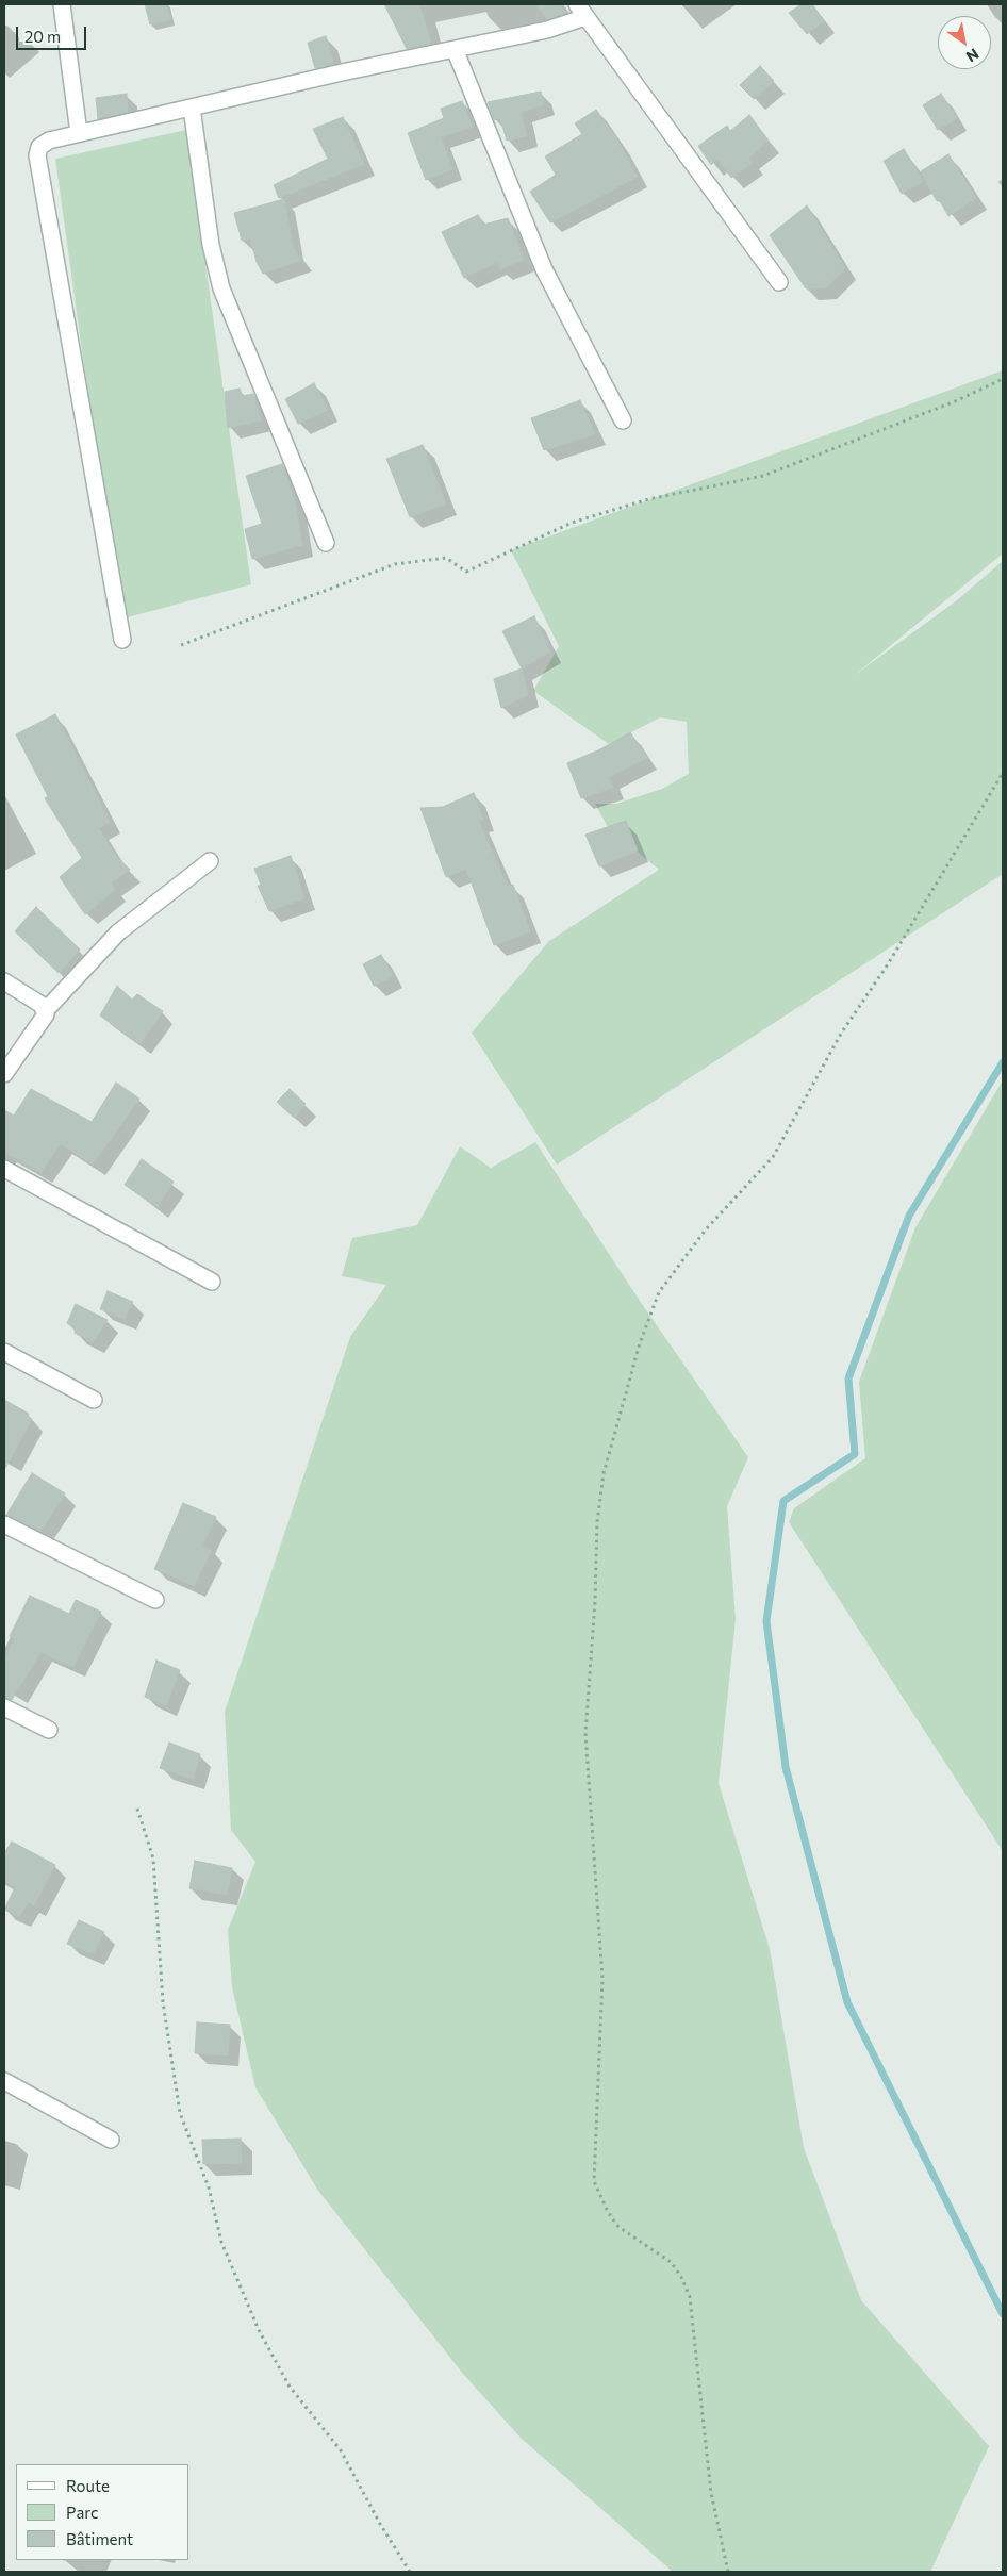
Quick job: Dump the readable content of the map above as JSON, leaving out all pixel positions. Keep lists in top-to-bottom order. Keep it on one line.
{"legend":["Route","Parc","Bâtiment"],"scale_bar":"20 m","north":"bottom right"}
